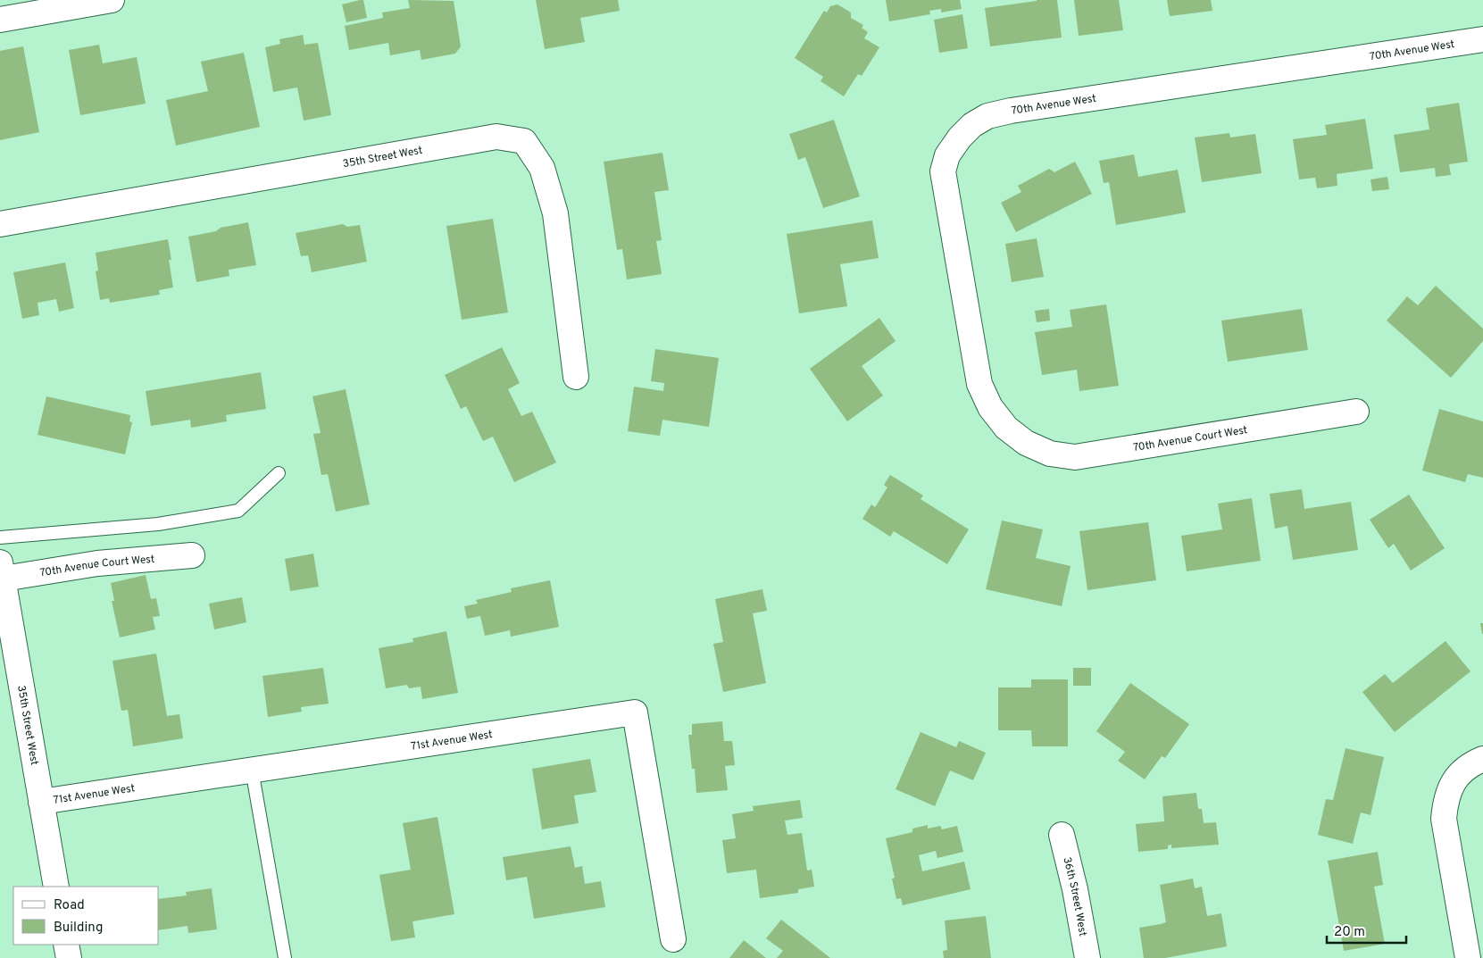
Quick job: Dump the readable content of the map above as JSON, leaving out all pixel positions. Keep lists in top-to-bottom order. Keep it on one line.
{"streets":{"street":["70th Avenue West","35th Street West","70th Avenue Court West","71st Avenue West","36th Street West"]},"crossings":[["70th Avenue West","70th Avenue Court West"],["35th Street West","70th Avenue Court West"],["35th Street West","71st Avenue West"]],"legend":["Road","Building"],"scale_bar":"20 m"}
